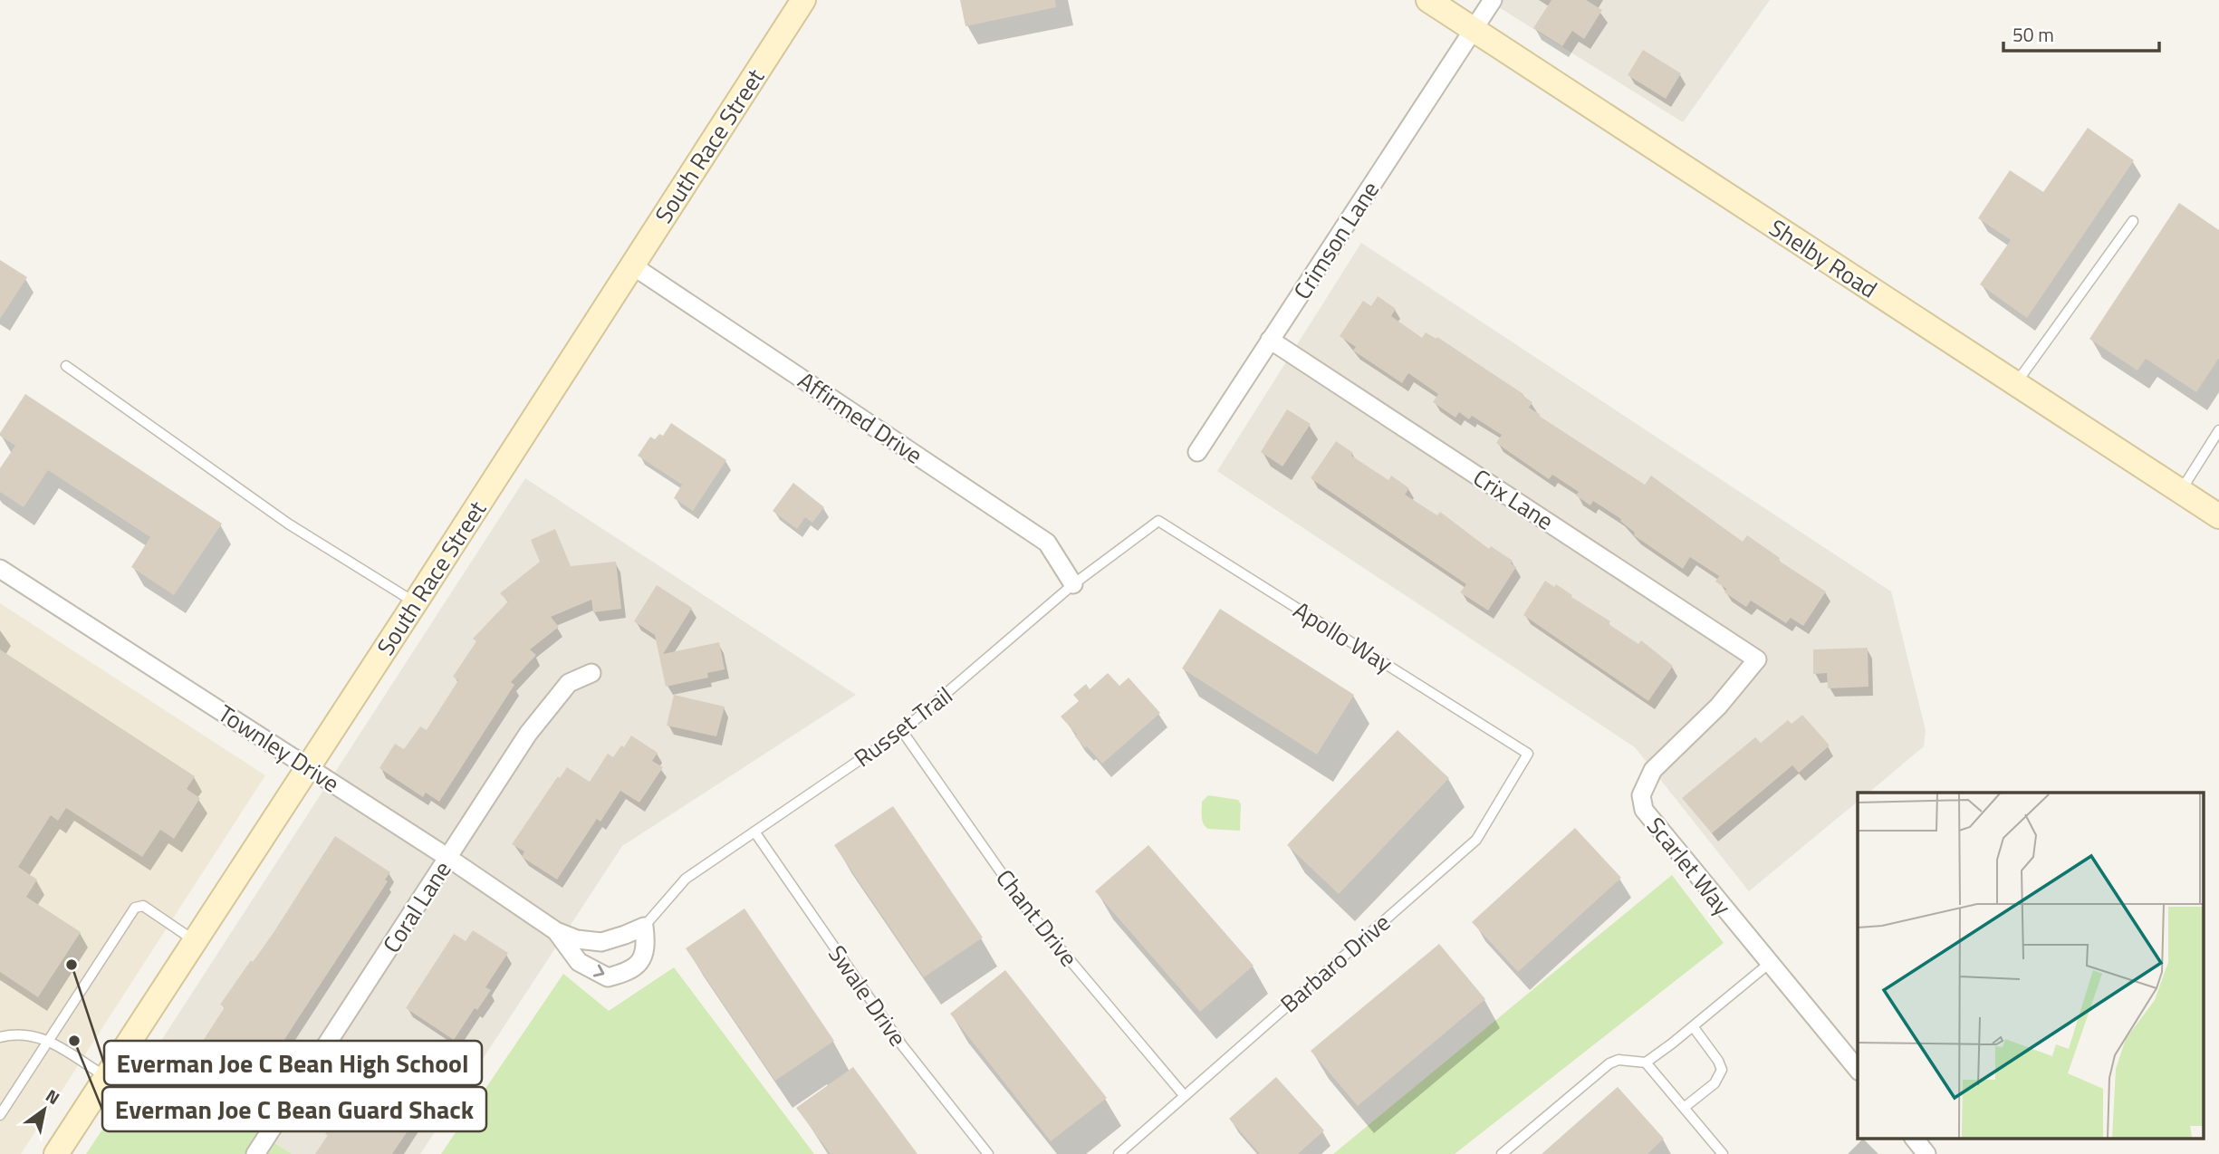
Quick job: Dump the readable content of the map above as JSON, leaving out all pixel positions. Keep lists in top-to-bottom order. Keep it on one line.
{"streets":{"street":["South Race Street","Crimson Lane","Shelby Road","Affirmed Drive","Crix Lane","Townley Drive","Scarlet Way","Coral Lane"],"lane":["Apollo Way","Russet Trail","Chant Drive","Barbaro Drive","Swale Drive"]},"crossings":[["South Race Street","Affirmed Drive"],["South Race Street","Townley Drive"],["Crimson Lane","Shelby Road"],["Crimson Lane","Crix Lane"],["Affirmed Drive","Russet Trail"],["Crix Lane","Scarlet Way"],["Apollo Way","Russet Trail"],["Apollo Way","Barbaro Drive"],["Russet Trail","Townley Drive"],["Russet Trail","Chant Drive"],["Russet Trail","Swale Drive"],["Townley Drive","Coral Lane"],["Chant Drive","Barbaro Drive"]],"places":["Everman Joe C Bean High School","Everman Joe C Bean Guard Shack"],"scale_bar":"50 m","north":"top right"}
